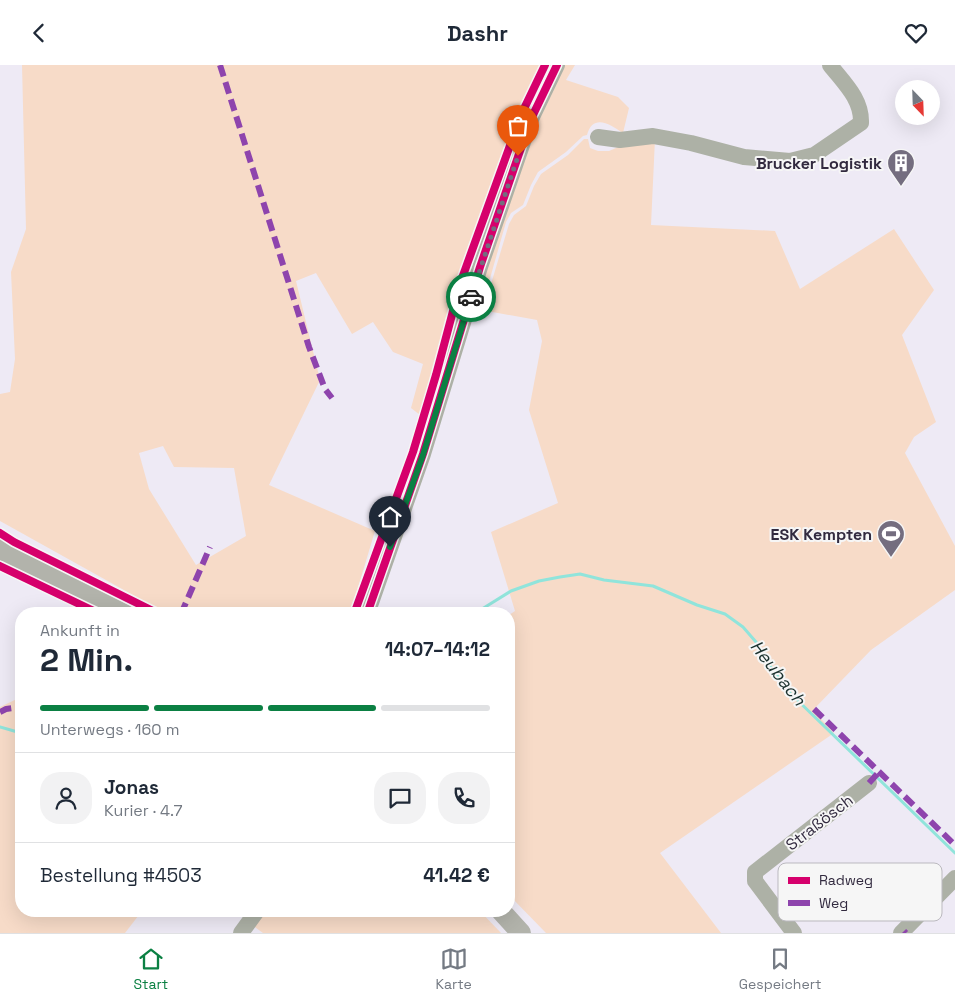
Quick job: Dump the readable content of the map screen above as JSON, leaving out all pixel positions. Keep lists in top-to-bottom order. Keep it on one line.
{"streets":{"street":["Straßösch"]},"water":["Heubach"],"places":{"building":["Brucker Logistik"],"sports":["ESK Kempten"]},"legend":["Radweg","Weg"],"north":"bottom right","page":{"header":"Dashr","heading":["2 Min.","Ankunft in","14:07–14:12"],"panel":["Jonas","Kurier · 4.7","Bestellung #4503","41.42 €"],"bar":"Unterwegs · 160 m","tabs":["Start","Karte","Gespeichert"]}}
